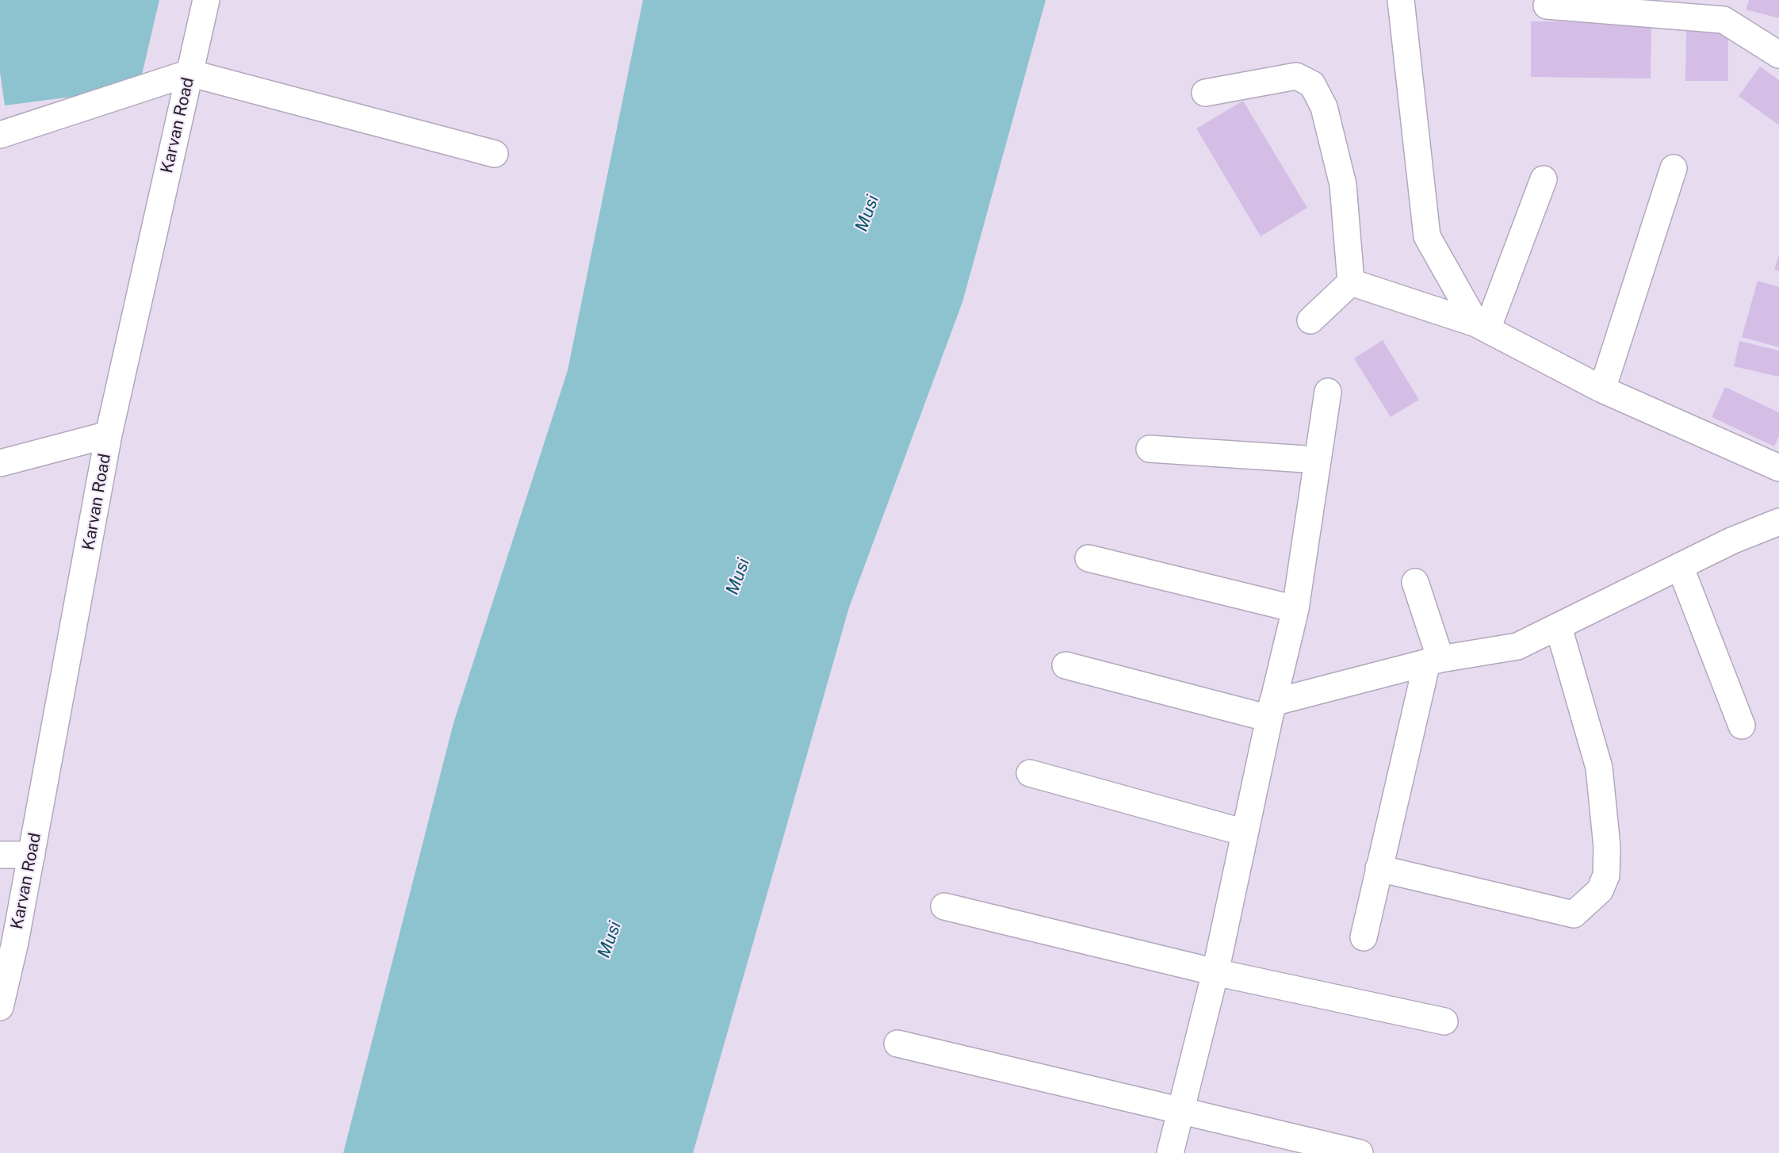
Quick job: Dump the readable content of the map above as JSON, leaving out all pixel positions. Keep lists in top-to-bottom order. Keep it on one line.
{"streets":{"street":["Karvan Road"]},"water":["Musi"]}
